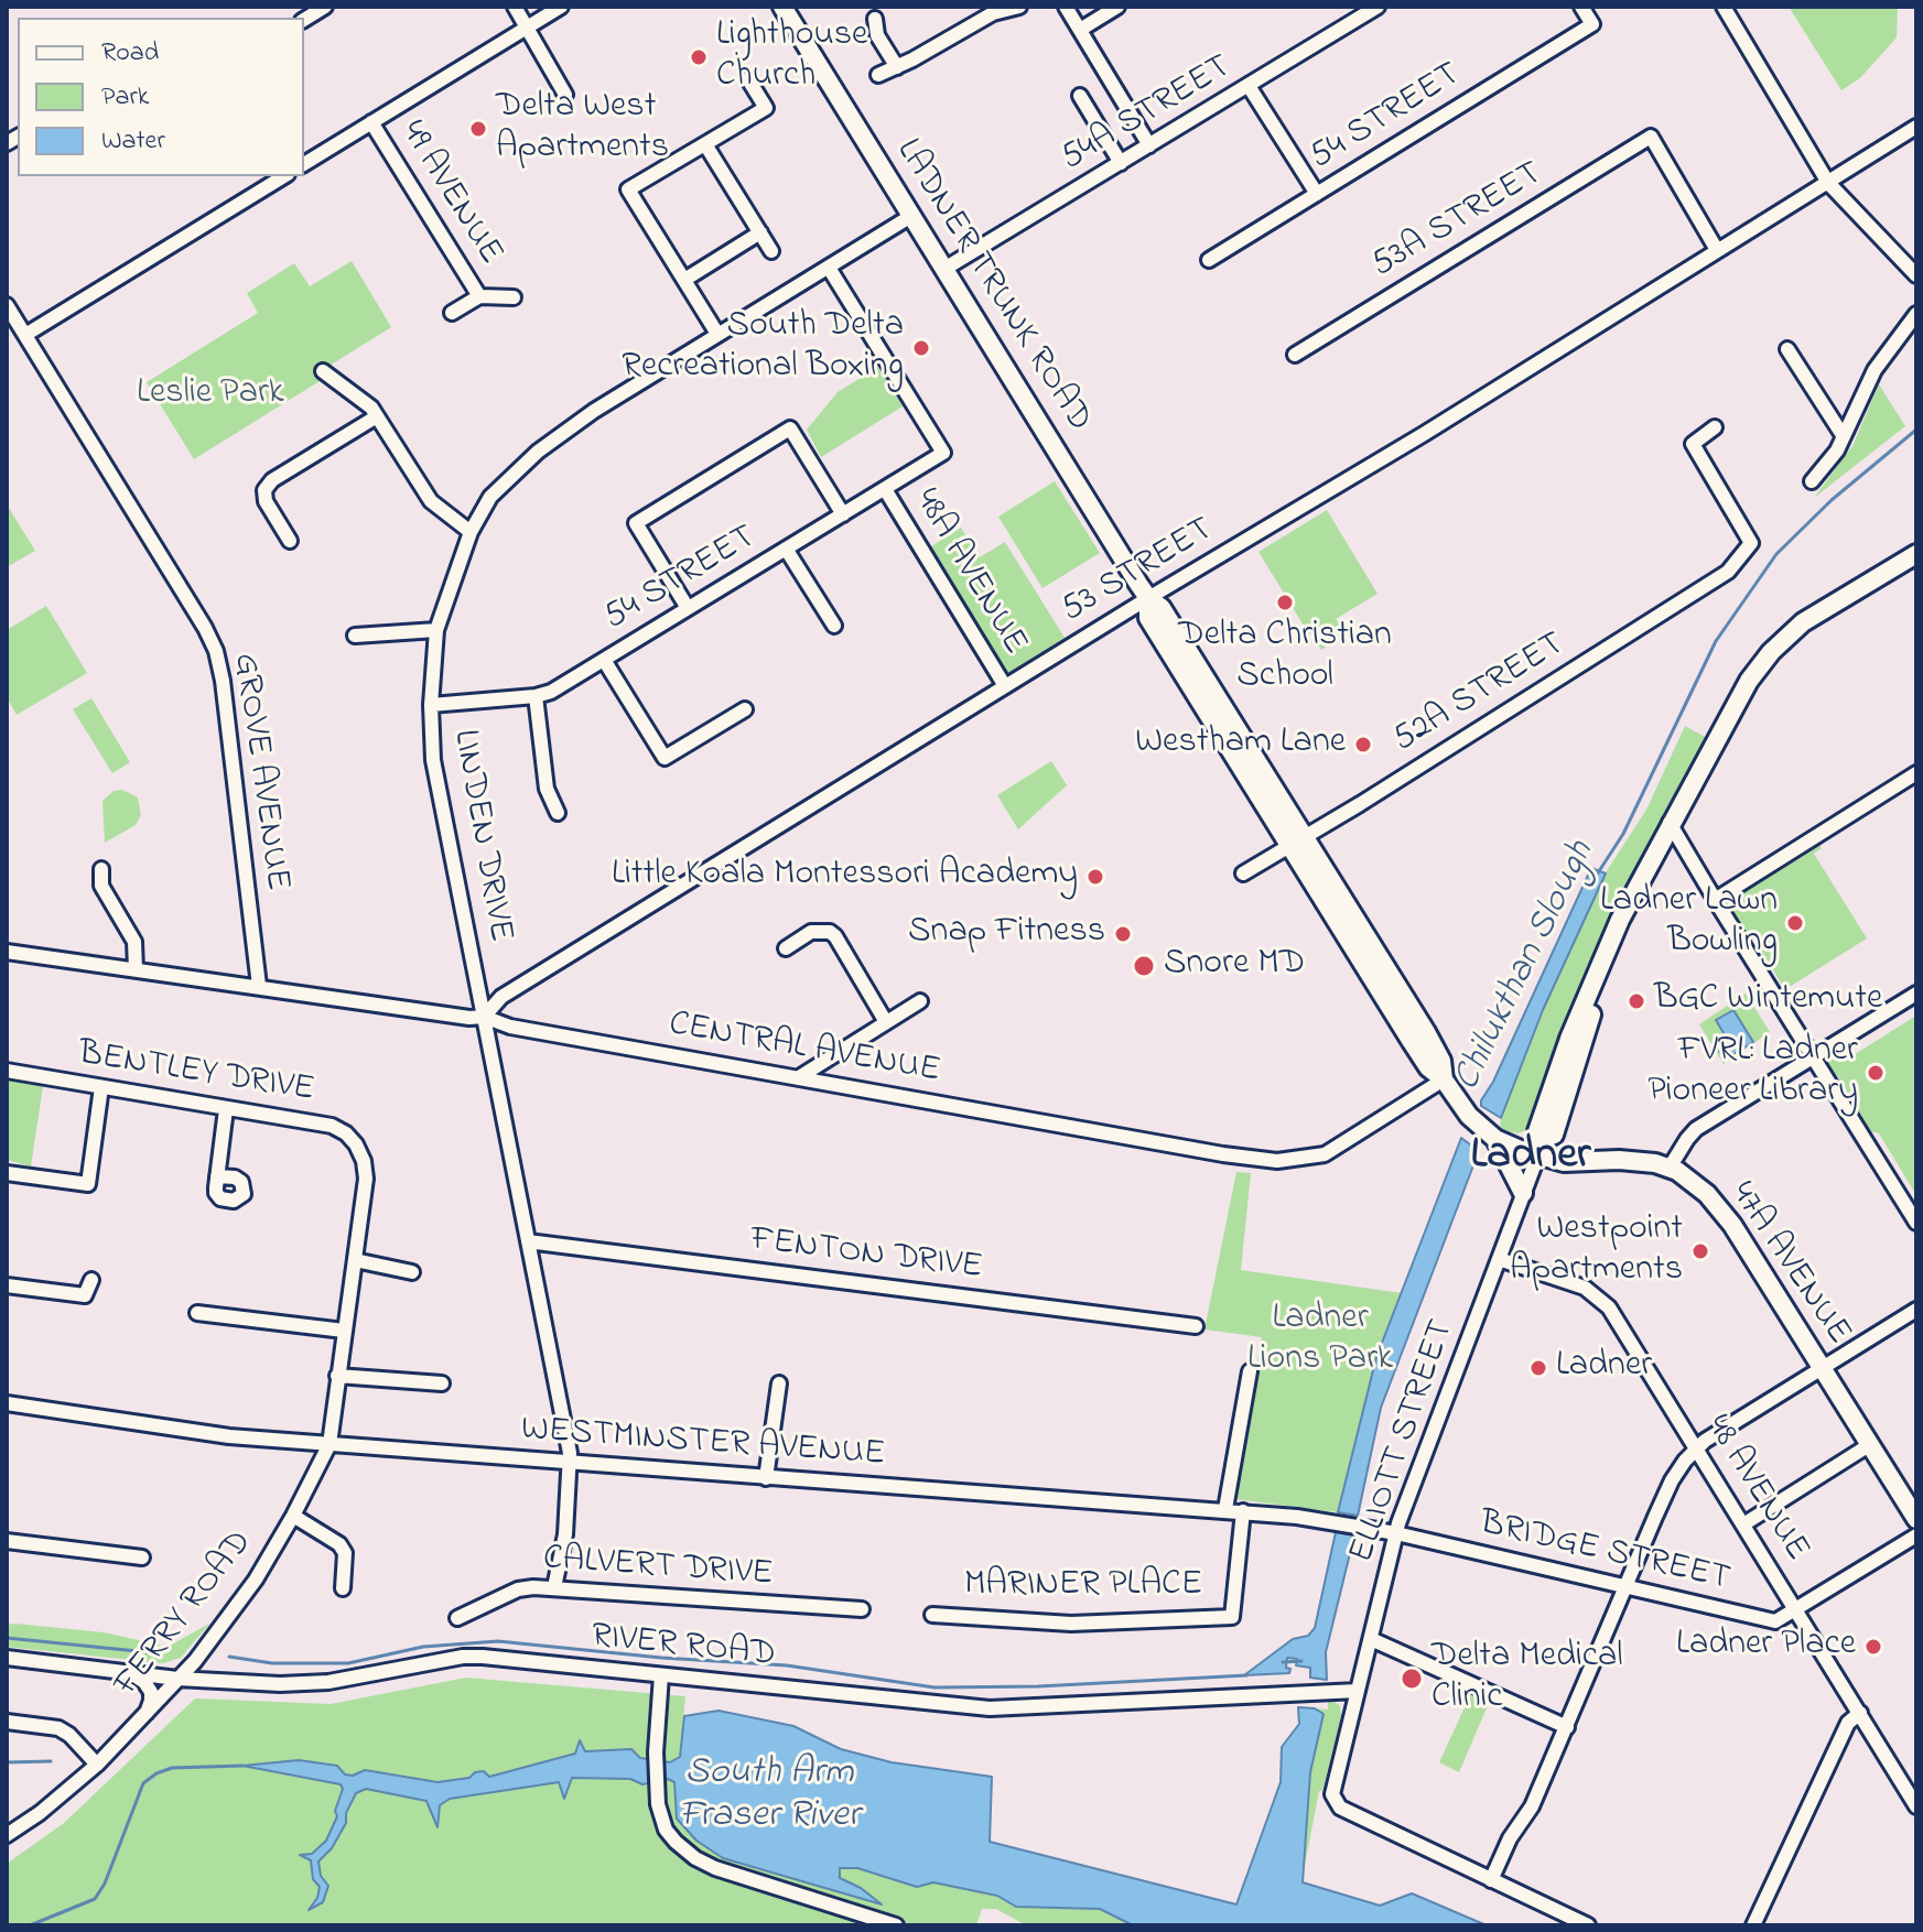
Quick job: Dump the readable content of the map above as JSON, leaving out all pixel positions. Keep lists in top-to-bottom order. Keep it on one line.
{"streets":{"main road":["LADNER TRUNK ROAD","47A AVENUE"],"street":["54A STREET","54 STREET","49 AVENUE","53A STREET","53 STREET","48A AVENUE","52A STREET","GROVE AVENUE","LINDEN DRIVE","CENTRAL AVENUE","BENTLEY DRIVE","FENTON DRIVE","ELLIOTT STREET","WESTMINSTER AVENUE","48 AVENUE","BRIDGE STREET","CALVERT DRIVE","MARINER PLACE","FERRY ROAD","RIVER ROAD"]},"crossings":[["54A STREET","LADNER TRUNK ROAD"],["54 STREET","48A AVENUE"],["54 STREET","LINDEN DRIVE"],["53A STREET","53 STREET"],["LADNER TRUNK ROAD","53 STREET"],["LADNER TRUNK ROAD","52A STREET"],["LADNER TRUNK ROAD","LINDEN DRIVE"],["LADNER TRUNK ROAD","CENTRAL AVENUE"],["LADNER TRUNK ROAD","47A AVENUE"],["LADNER TRUNK ROAD","ELLIOTT STREET"],["53 STREET","48A AVENUE"],["53 STREET","LINDEN DRIVE"],["53 STREET","CENTRAL AVENUE"],["48A AVENUE","LINDEN DRIVE"],["GROVE AVENUE","CENTRAL AVENUE"],["LINDEN DRIVE","CENTRAL AVENUE"],["LINDEN DRIVE","FENTON DRIVE"],["LINDEN DRIVE","WESTMINSTER AVENUE"],["LINDEN DRIVE","CALVERT DRIVE"],["BENTLEY DRIVE","WESTMINSTER AVENUE"],["BENTLEY DRIVE","FERRY ROAD"],["47A AVENUE","ELLIOTT STREET"],["ELLIOTT STREET","WESTMINSTER AVENUE"],["ELLIOTT STREET","48 AVENUE"],["ELLIOTT STREET","BRIDGE STREET"],["ELLIOTT STREET","RIVER ROAD"],["WESTMINSTER AVENUE","BRIDGE STREET"],["WESTMINSTER AVENUE","MARINER PLACE"],["WESTMINSTER AVENUE","FERRY ROAD"],["48 AVENUE","BRIDGE STREET"],["FERRY ROAD","RIVER ROAD"]],"districts":["Ladner"],"water":["Chilukthan Slough","South Arm Fraser River"],"parks":["Leslie Park","Ladner Lions Park"],"places":["Lighthouse Church","Delta West Apartments","South Delta Recreational Boxing","Delta Christian School","Westham Lane","Little Koala Montessori Academy","Ladner Lawn Bowling","Snap Fitness","Snore MD","BGC Wintemute","FVRL: Ladner Pioneer Library","Westpoint Apartments","Ladner","Ladner Place","Delta Medical Clinic"],"legend":["Road","Park","Water"]}
